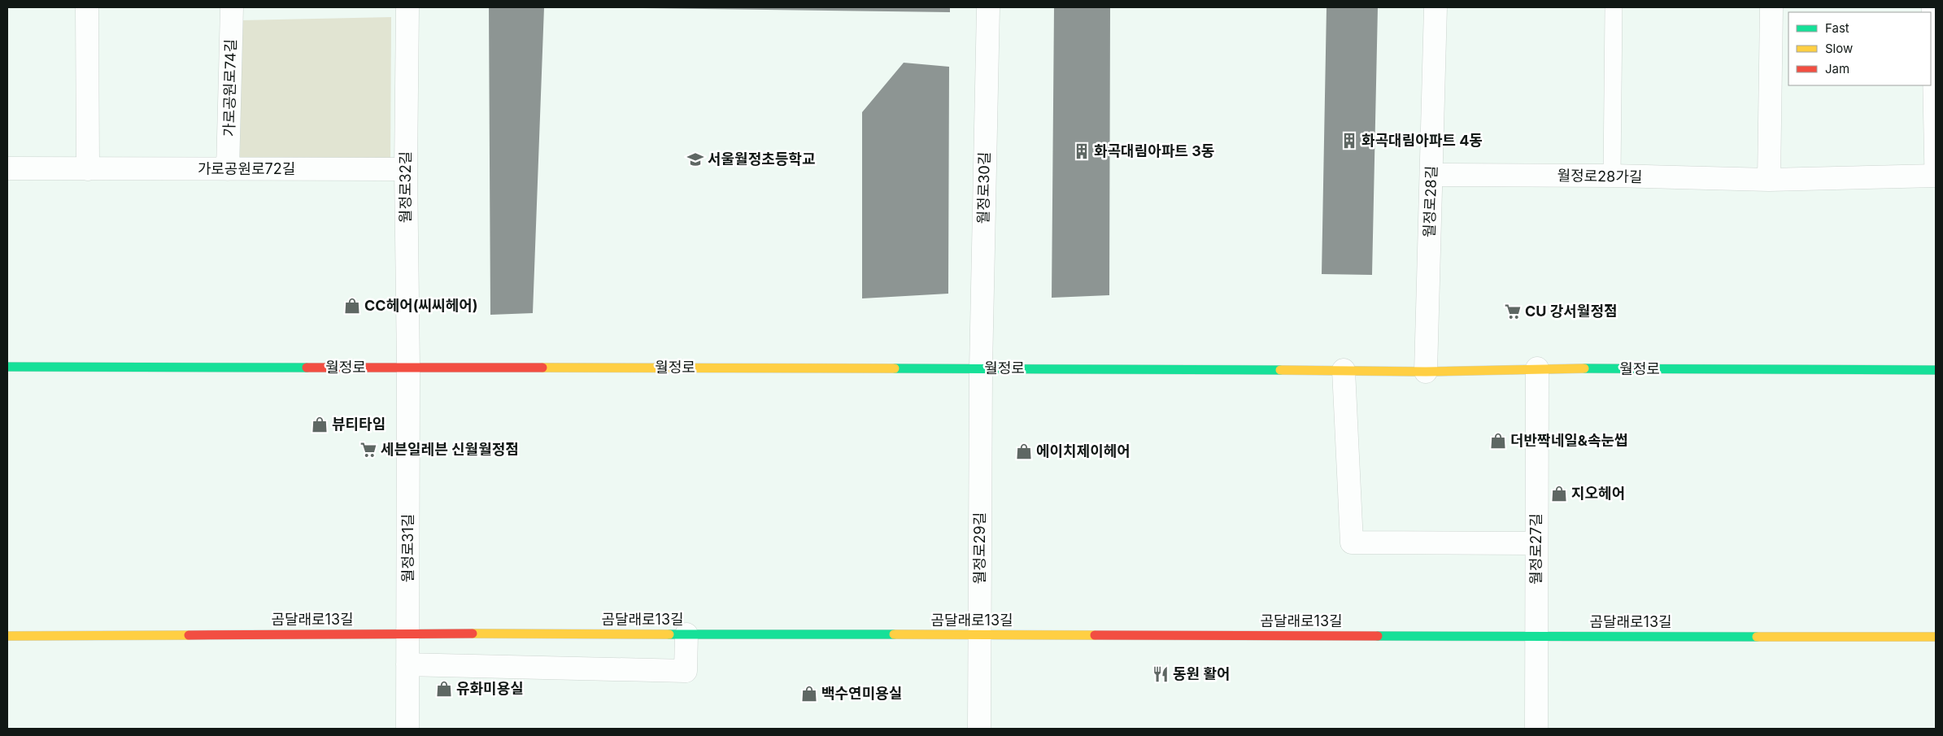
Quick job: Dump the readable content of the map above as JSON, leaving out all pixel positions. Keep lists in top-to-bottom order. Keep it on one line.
{"streets":{"street":["가로공원로74길","가로공원로72길","월정로28가길","월정로32길","월정로30길","월정로28길","월정로","월정로31길","월정로29길","월정로27길","곰달래로13길"]},"crossings":[["가로공원로74길","가로공원로72길"],["가로공원로72길","월정로32길"],["월정로28가길","월정로28길"],["월정로32길","월정로"],["월정로32길","월정로31길"],["월정로30길","월정로"],["월정로30길","월정로29길"],["월정로28길","월정로"],["월정로","월정로31길"],["월정로","월정로29길"],["월정로","월정로27길"],["월정로31길","곰달래로13길"],["월정로29길","곰달래로13길"],["월정로27길","곰달래로13길"]],"places":{"building":["화곡대림아파트 4동","화곡대림아파트 3동"],"school or university":["서울월정초등학교"],"shop":["CC헤어(씨씨헤어)","뷰티타임","더반짝네일&속눈썹","에이치제이헤어","지오헤어","유화미용실","백수연미용실"],"supermarket":["CU 강서월정점","세븐일레븐 신월월정점"],"restaurant":["동원 활어"]},"legend":["Fast","Slow","Jam"]}
